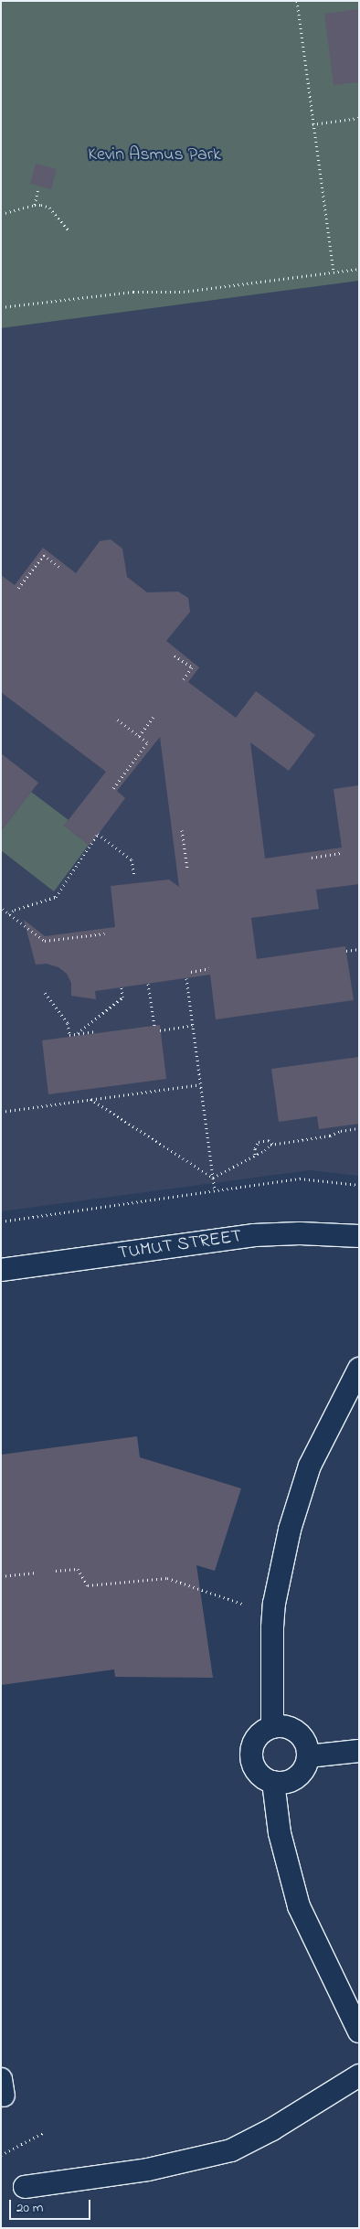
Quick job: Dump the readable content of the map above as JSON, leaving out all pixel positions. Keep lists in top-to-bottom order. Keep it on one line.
{"streets":{"street":["TUMUT STREET"]},"parks":["Kevin Asmus Park"],"scale_bar":"20 m"}
